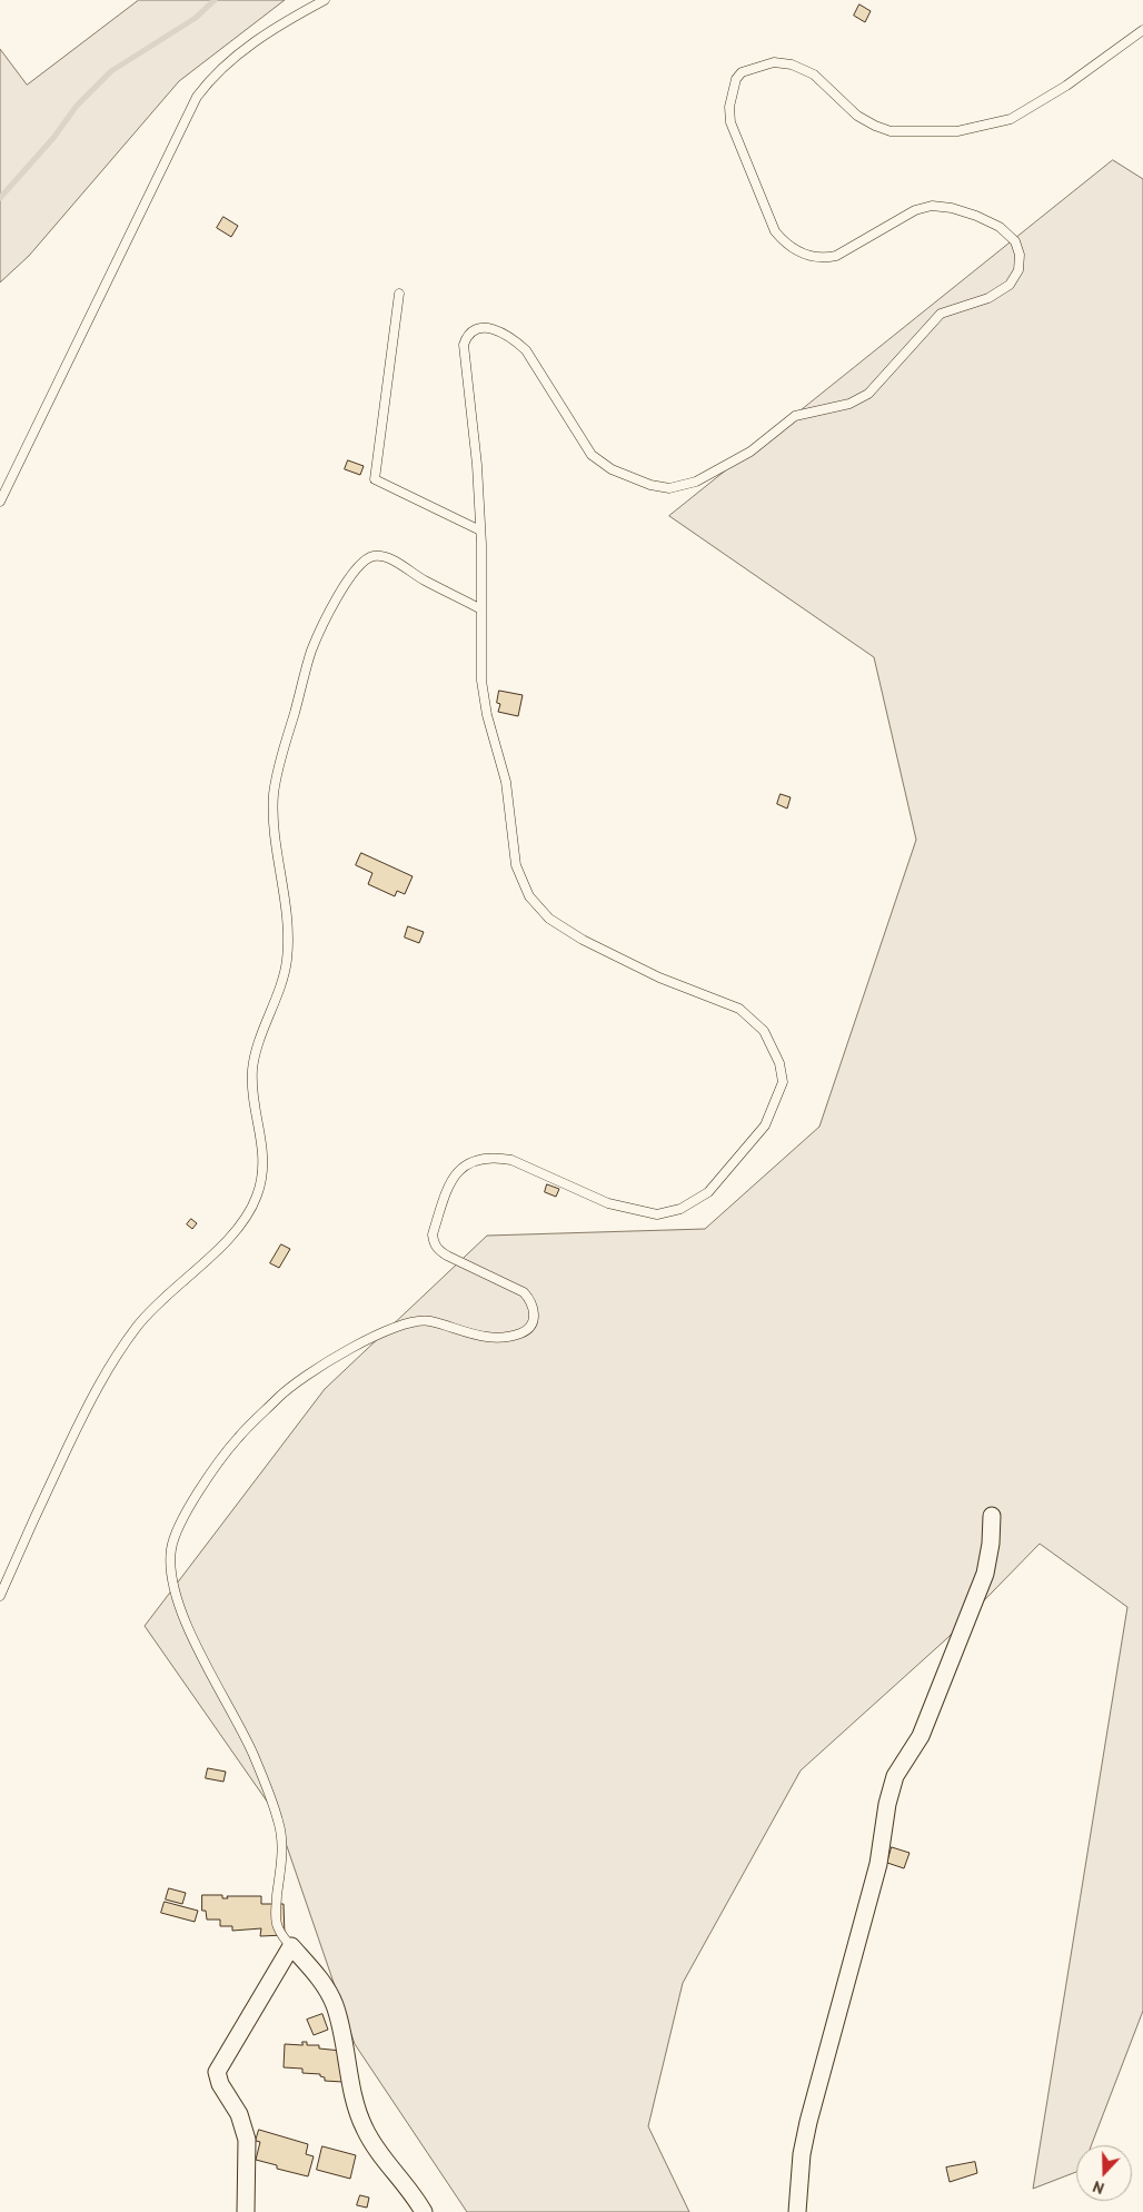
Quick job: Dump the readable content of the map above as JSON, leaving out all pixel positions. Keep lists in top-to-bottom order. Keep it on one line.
{"north":"bottom"}
